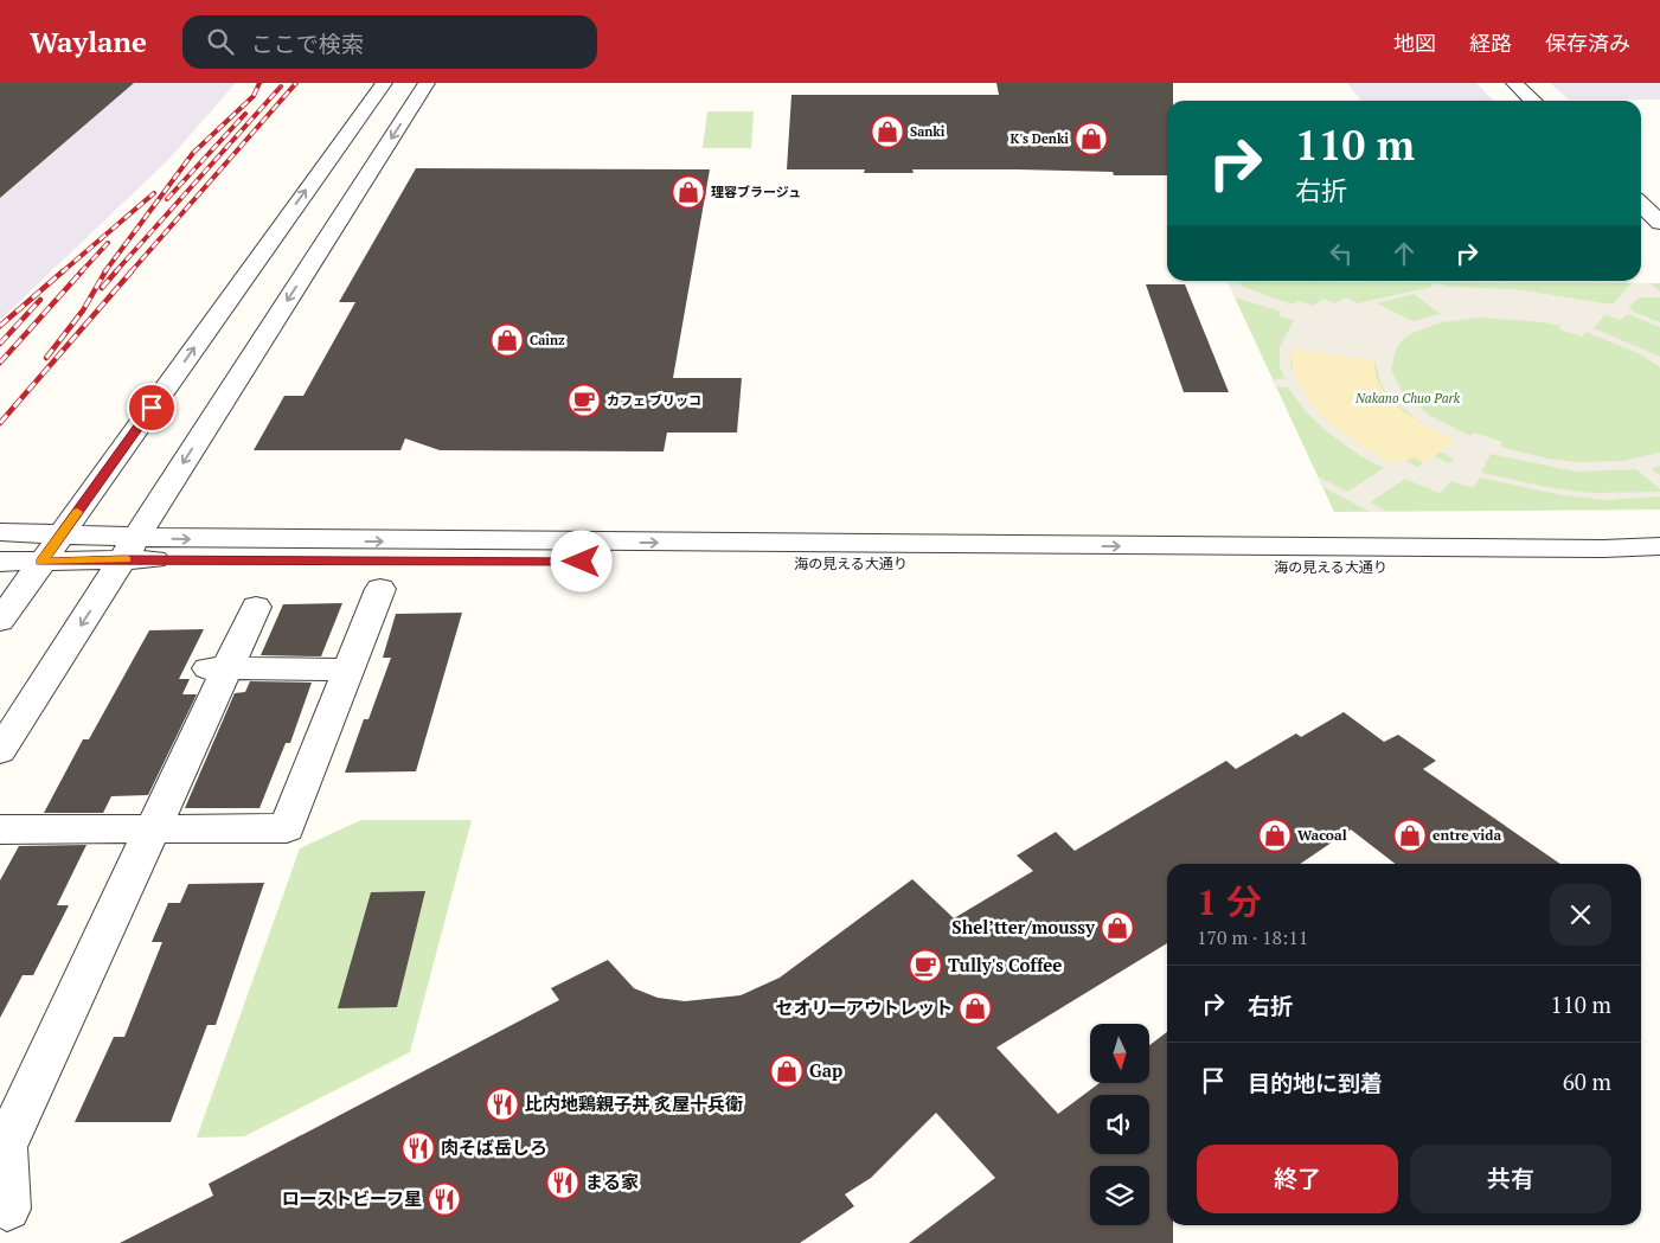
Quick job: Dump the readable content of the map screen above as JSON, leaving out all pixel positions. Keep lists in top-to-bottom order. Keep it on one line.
{"streets":{"street":["海の見える大通り"]},"parks":["Nakano Chuo Park"],"places":{"shop":["Sanki","K's Denki","理容ブラージュ","Cainz","Wacoal","entre vida","Shel’tter/moussy","セオリーアウトレット","Gap"],"cafe":["カフェ ブリッコ","Tully's Coffee"],"restaurant":["比内地鶏親子丼 炙屋十兵衛","肉そば岳しろ","まる家","ローストビーフ星"]},"north":"bottom","page":{"header":"Waylane","search":"ここで検索","nav":["地図","経路","保存済み"],"turn":["110 m","右折"],"heading":["1 分","170 m · 18:11"],"list":[{"name":"右折","value":"110 m"},{"name":"目的地に到着","value":"60 m"}],"buttons":["終了","共有"]}}
